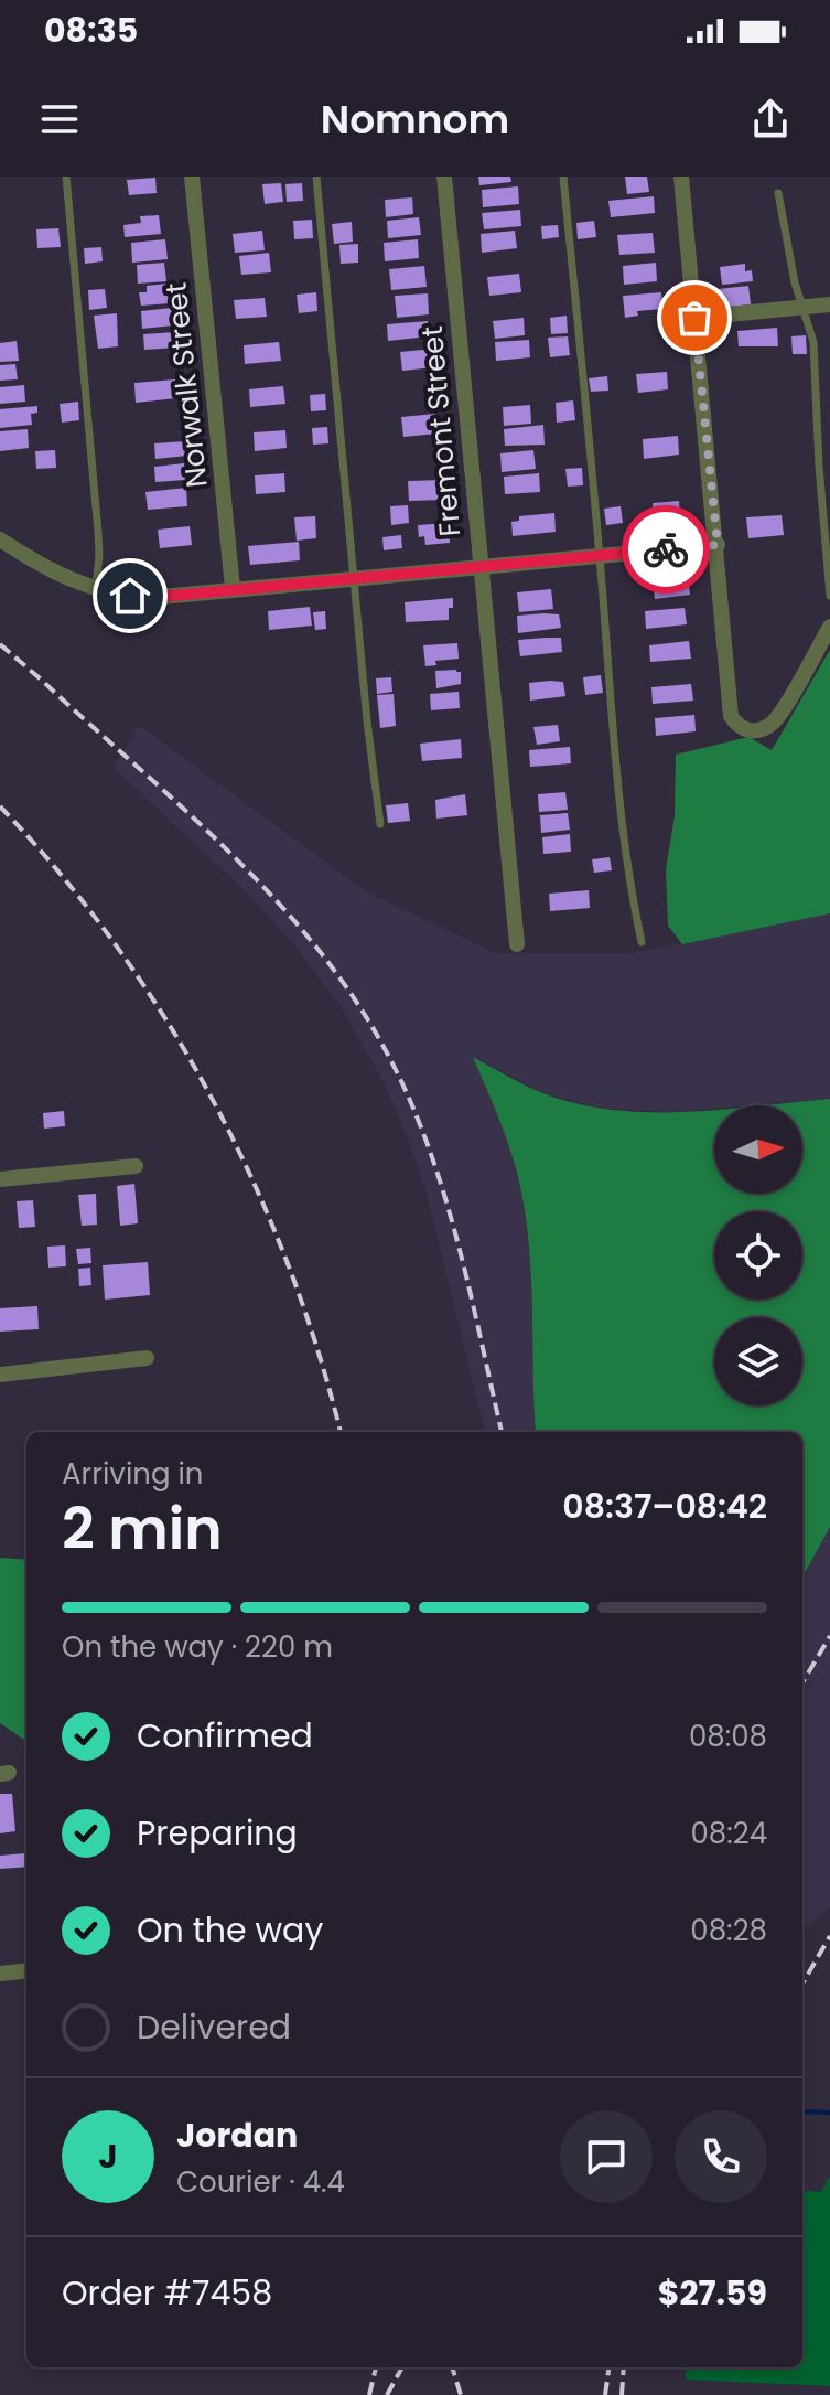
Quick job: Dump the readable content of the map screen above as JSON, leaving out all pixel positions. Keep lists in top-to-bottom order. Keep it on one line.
{"streets":{"street":["Norwalk Street","Fremont Street"]},"north":"right","page":{"status":"08:35","header":"Nomnom","heading":["2 min","Arriving in","08:37–08:42"],"panel":["Jordan","Courier · 4.4","Order #7458","$27.59"],"bar":"On the way · 220 m","list":[["Confirmed","08:08"],["Preparing","08:24"],["On the way","08:28"],"Delivered"],"round":"J"}}
